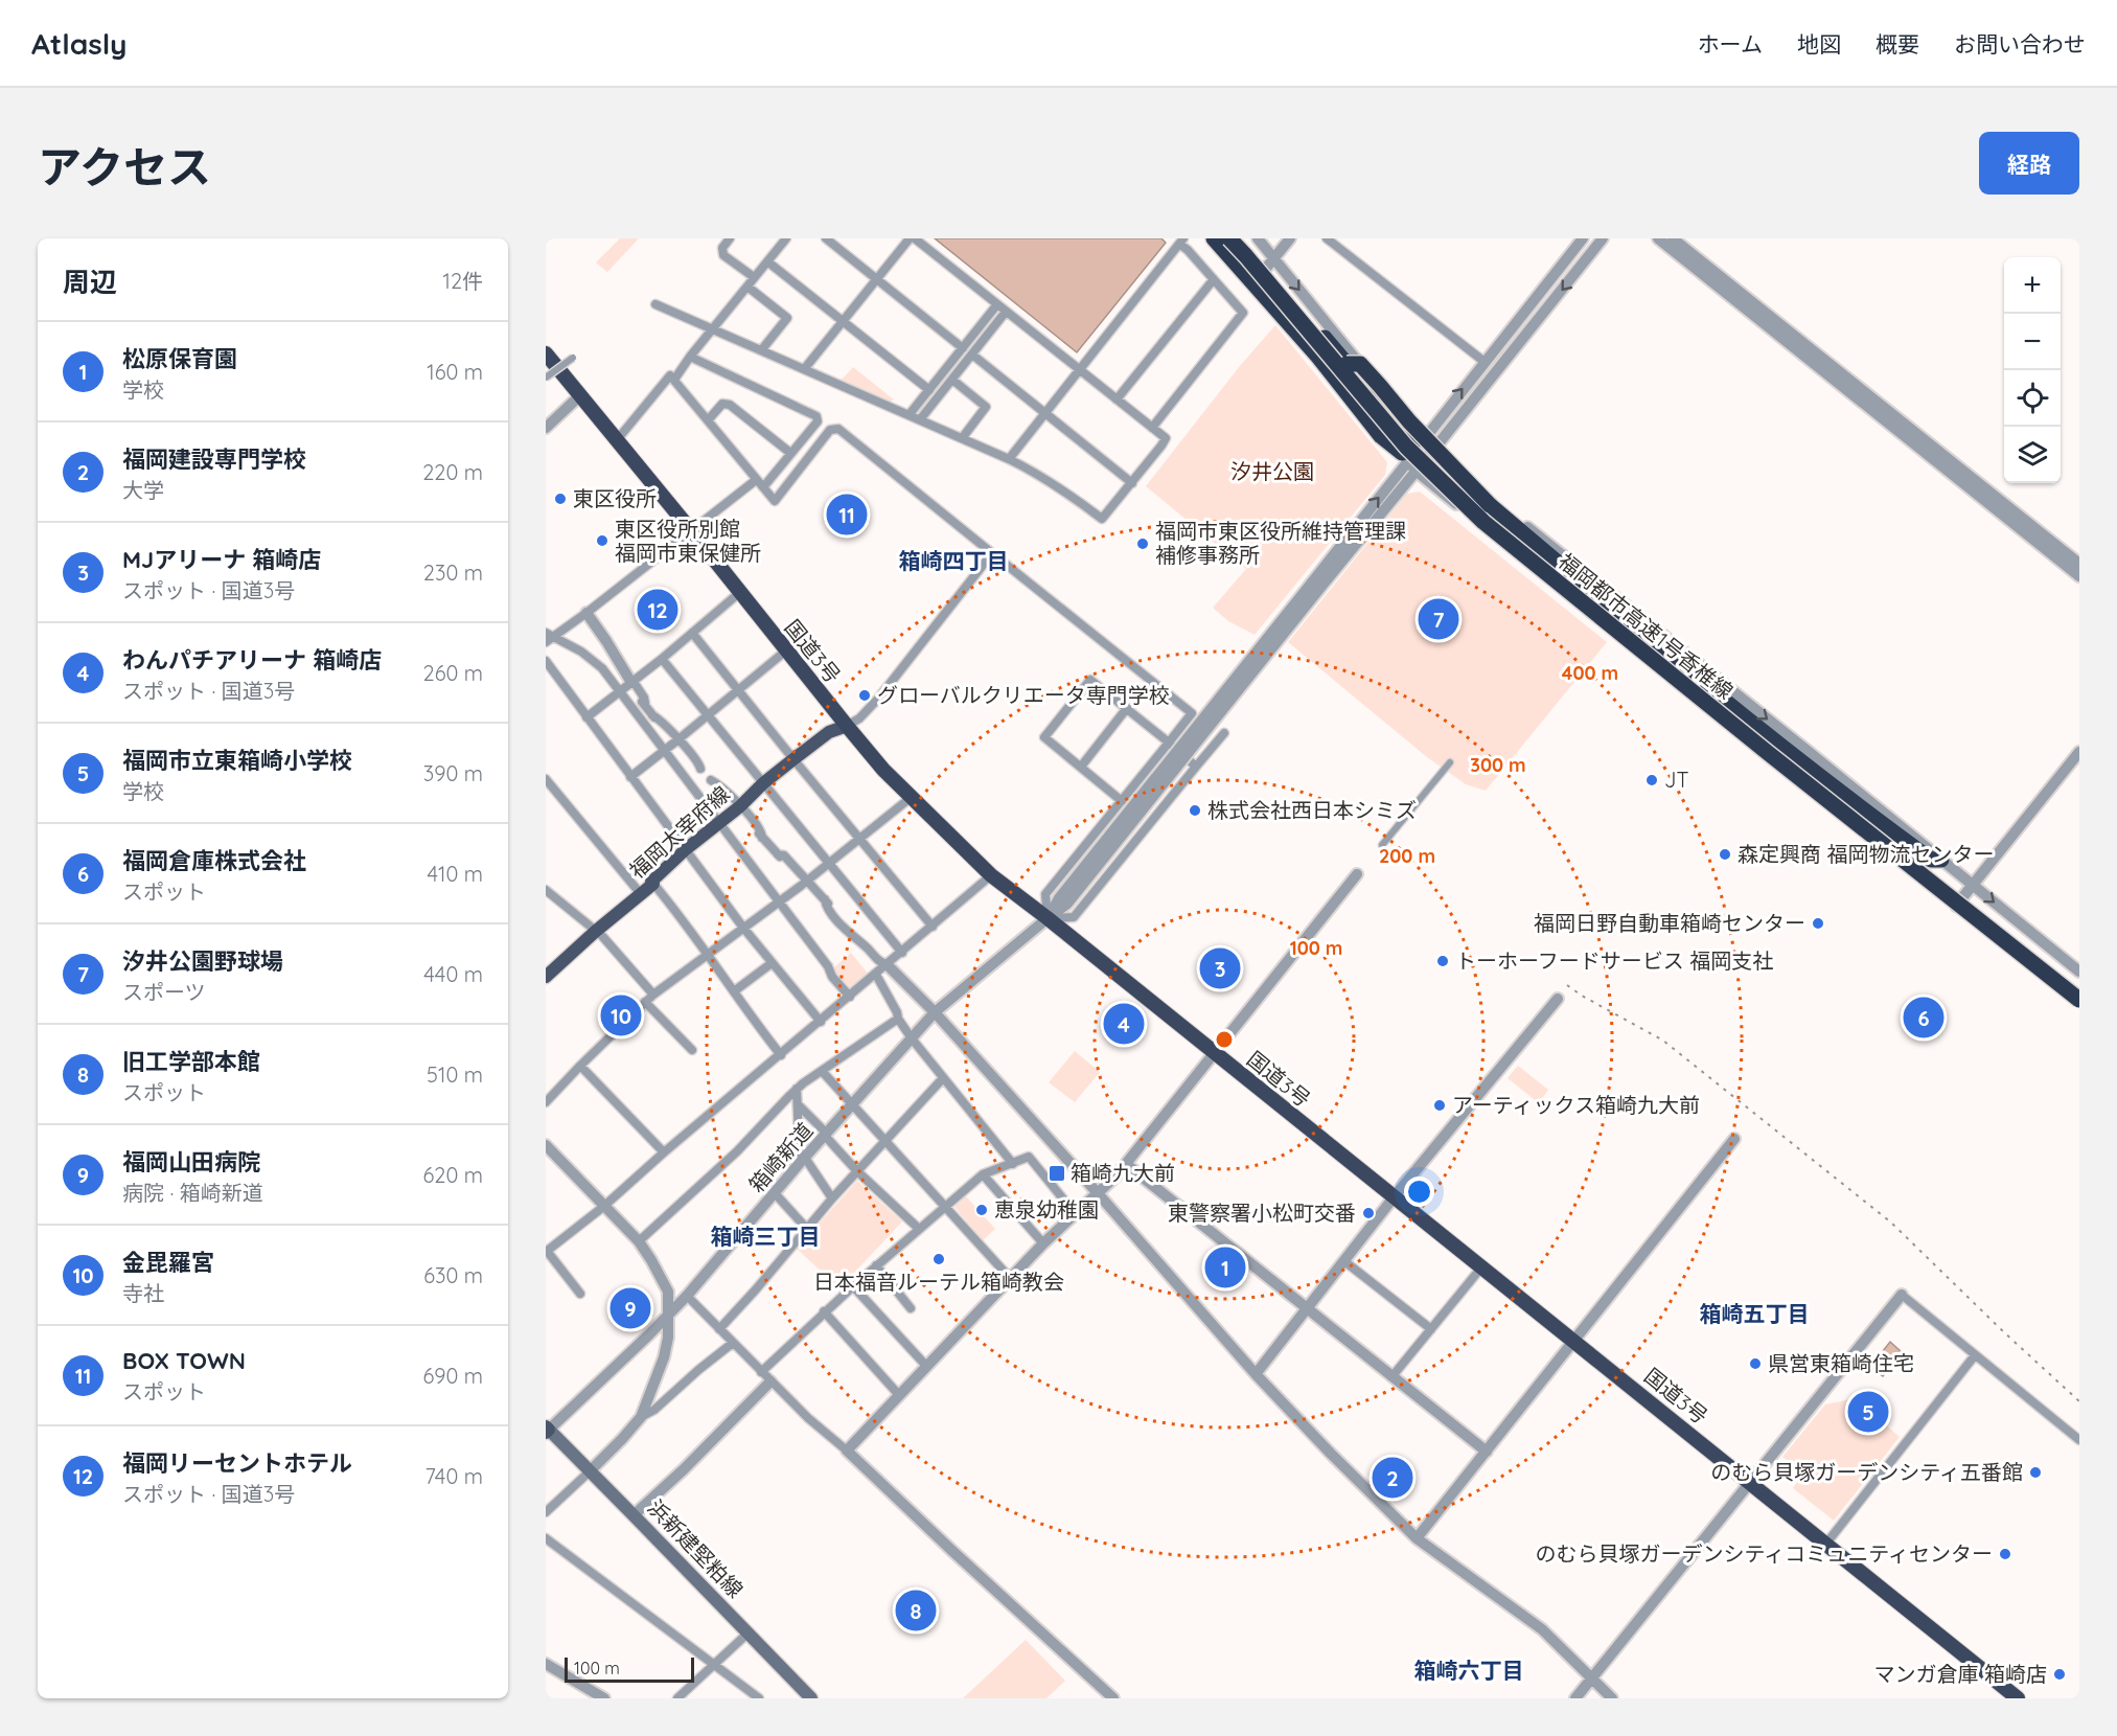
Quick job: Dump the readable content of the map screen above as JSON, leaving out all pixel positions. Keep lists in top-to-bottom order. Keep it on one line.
{"streets":{"highway":["福岡都市高速1号香椎線","国道3号"],"main road":["福岡太宰府線","浜新建堅粕線"],"street":["箱崎新道"]},"crossings":[["国道3号","福岡太宰府線"],["国道3号","箱崎新道"],["箱崎新道","浜新建堅粕線"]],"districts":["箱崎四丁目","箱崎三丁目","箱崎五丁目","箱崎六丁目"],"parks":["汐井公園"],"places":{"other":["東区役所","東区役所別館 福岡市東保健所","福岡市東区役所維持管理課 補修事務所","グローバルクリエータ専門学校","JT","株式会社西日本シミズ","森定興商 福岡物流センター","福岡日野自動車箱崎センター","トーホーフードサービス 福岡支社","アーティックス箱崎九大前","恵泉幼稚園","東警察署小松町交番","日本福音ルーテル箱崎教会","県営東箱崎住宅","のむら貝塚ガーデンシティ五番館","のむら貝塚ガーデンシティコミュニティセンター","マンガ倉庫 箱崎店"],"transit":["箱崎九大前"]},"scale_bar":"100 m","page":{"header":"Atlasly","nav":["ホーム","地図","概要","お問い合わせ"],"title":"アクセス","buttons":"経路","heading":["周辺","12件"],"map_buttons":["+","−"],"list":[{"mark":"1","name":"松原保育園","note":"学校","value":"160 m"},{"mark":"2","name":"福岡建設専門学校","note":"大学","value":"220 m"},{"mark":"3","name":"MJアリーナ 箱崎店","note":"スポット · 国道3号","value":"230 m"},{"mark":"4","name":"わんパチアリーナ 箱崎店","note":"スポット · 国道3号","value":"260 m"},{"mark":"5","name":"福岡市立東箱崎小学校","note":"学校","value":"390 m"},{"mark":"6","name":"福岡倉庫株式会社","note":"スポット","value":"410 m"},{"mark":"7","name":"汐井公園野球場","note":"スポーツ","value":"440 m"},{"mark":"8","name":"旧工学部本館","note":"スポット","value":"510 m"},{"mark":"9","name":"福岡山田病院","note":"病院 · 箱崎新道","value":"620 m"},{"mark":"10","name":"金毘羅宮","note":"寺社","value":"630 m"},{"mark":"11","name":"BOX TOWN","note":"スポット","value":"690 m"},{"mark":"12","name":"福岡リーセントホテル","note":"スポット · 国道3号","value":"740 m"}],"pins":["11","12","7","3","10","6","4","1","9","5","2","8"],"scale":"100 m"},"rings":["400 m","300 m","200 m","100 m"]}
